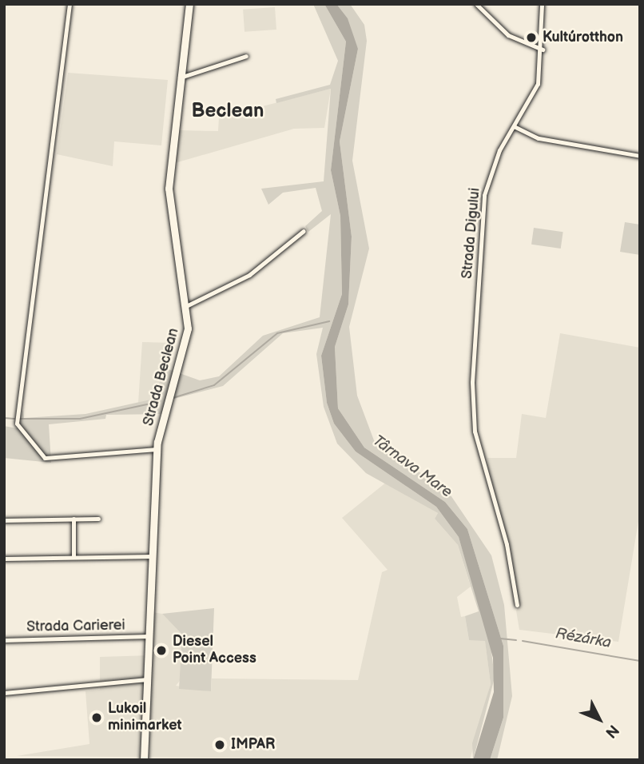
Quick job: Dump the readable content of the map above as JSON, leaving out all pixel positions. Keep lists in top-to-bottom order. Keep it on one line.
{"streets":{"main road":["Strada Beclean"],"street":["Strada Digului","Strada Carierei"]},"crossings":[["Strada Beclean","Strada Carierei"]],"districts":["Beclean"],"water":["Târnava Mare","Rézárka"],"places":["Kultúrotthon","Diesel Point Access","Lukoil minimarket","IMPAR"],"north":"bottom right"}
